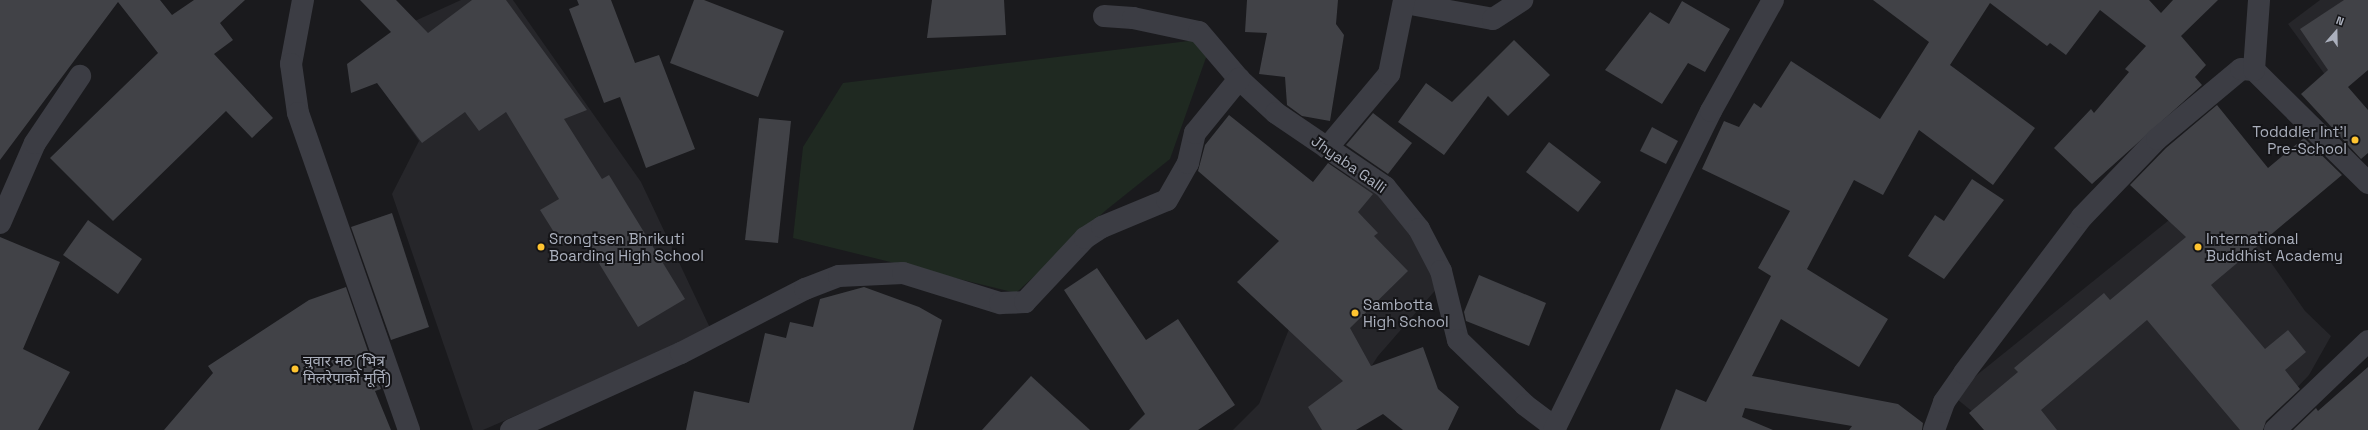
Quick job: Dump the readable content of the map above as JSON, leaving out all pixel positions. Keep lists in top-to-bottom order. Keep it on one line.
{"streets":{"street":["Jhyaba Galli"]},"places":["Todddler Int'l Pre-School","Srongtsen Bhrikuti Boarding High School","International Buddhist Academy","Sambotta High School","चुवार मठ (भित्र मिलरेपाको मूर्ति)"],"north":"top"}
